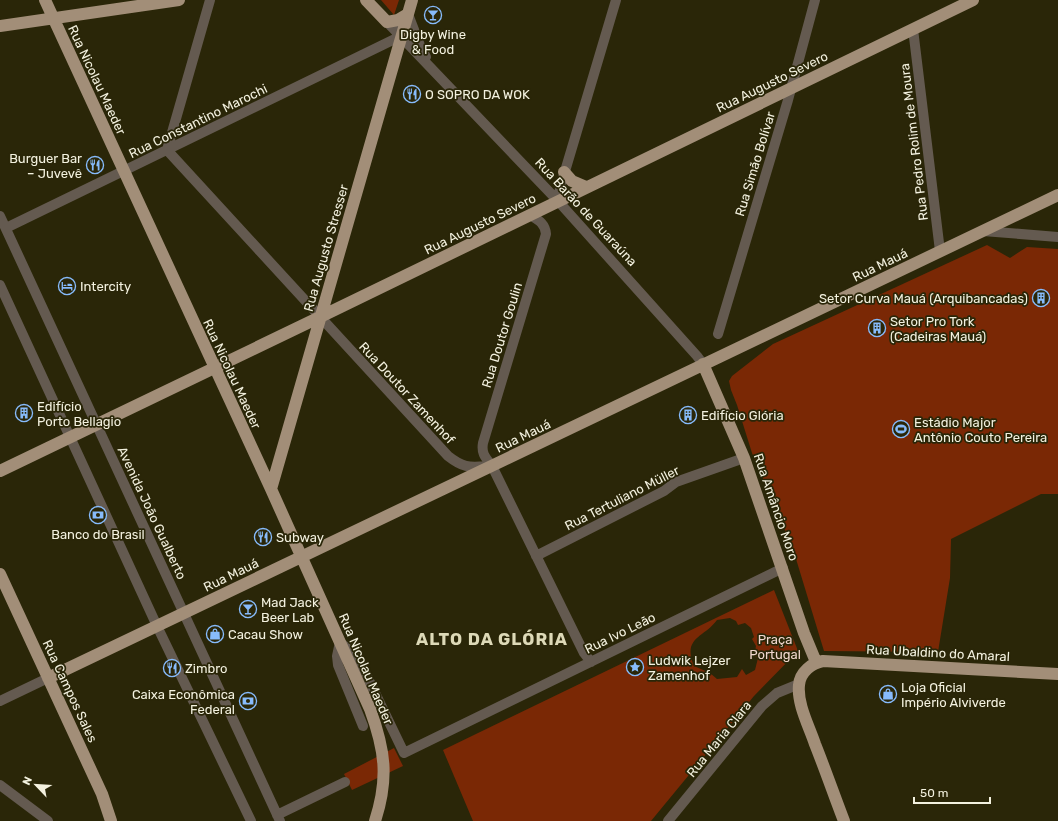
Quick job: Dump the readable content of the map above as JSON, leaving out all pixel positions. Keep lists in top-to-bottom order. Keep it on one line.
{"streets":{"main road":["Rua Nicolau Maeder","Rua Augusto Severo","Rua Barão de Guaraúna","Rua Augusto Stresser","Rua Mauá","Rua Amâncio Moro","Rua Ubaldino do Amaral","Rua Campos Sales"],"street":["Rua Constantino Marochi","Rua Pedro Rolim de Moura","Rua Simão Bolívar","Rua Doutor Goulin","Rua Doutor Zamenhof","Rua Tertuliano Müller","Avenida João Gualberto","Rua Ivo Leão","Rua Maria Clara"]},"crossings":[["Rua Nicolau Maeder","Rua Augusto Severo"],["Rua Nicolau Maeder","Rua Constantino Marochi"],["Rua Nicolau Maeder","Rua Augusto Stresser"],["Rua Nicolau Maeder","Rua Mauá"],["Rua Nicolau Maeder","Rua Ivo Leão"],["Rua Augusto Severo","Rua Pedro Rolim de Moura"],["Rua Augusto Severo","Rua Simão Bolívar"],["Rua Augusto Severo","Rua Barão de Guaraúna"],["Rua Augusto Severo","Rua Augusto Stresser"],["Rua Augusto Severo","Rua Doutor Goulin"],["Rua Augusto Severo","Rua Doutor Zamenhof"],["Rua Augusto Severo","Avenida João Gualberto"],["Rua Constantino Marochi","Rua Barão de Guaraúna"],["Rua Constantino Marochi","Rua Augusto Stresser"],["Rua Constantino Marochi","Rua Doutor Zamenhof"],["Rua Constantino Marochi","Avenida João Gualberto"],["Rua Pedro Rolim de Moura","Rua Mauá"],["Rua Barão de Guaraúna","Rua Augusto Stresser"],["Rua Barão de Guaraúna","Rua Mauá"],["Rua Barão de Guaraúna","Rua Amâncio Moro"],["Rua Augusto Stresser","Rua Doutor Zamenhof"],["Rua Mauá","Rua Doutor Goulin"],["Rua Mauá","Rua Doutor Zamenhof"],["Rua Mauá","Rua Amâncio Moro"],["Rua Mauá","Avenida João Gualberto"],["Rua Mauá","Rua Campos Sales"],["Rua Doutor Goulin","Rua Doutor Zamenhof"],["Rua Tertuliano Müller","Rua Amâncio Moro"],["Rua Amâncio Moro","Rua Ivo Leão"],["Rua Amâncio Moro","Rua Ubaldino do Amaral"]],"districts":["ALTO DA GLÓRIA"],"parks":["Praça Portugal"],"places":{"bar":["Digby Wine & Food","Mad Jack Beer Lab"],"restaurant":["O SOPRO DA WOK","Burguer Bar – Juvevê","Subway","Zimbro"],"hotel":["Intercity"],"building":["Setor Curva Mauá (Arquibancadas)","Setor Pro Tork (Cadeiras Mauá)","Edifício Porto Bellagio","Edifício Glória"],"sports":["Estádio Major Antônio Couto Pereira"],"bank":["Banco do Brasil","Caixa Econômica Federal"],"shop":["Cacau Show","Loja Oficial Império Alviverde"],"place":["Ludwik Lejzer Zamenhof"]},"scale_bar":"50 m","north":"top left"}
